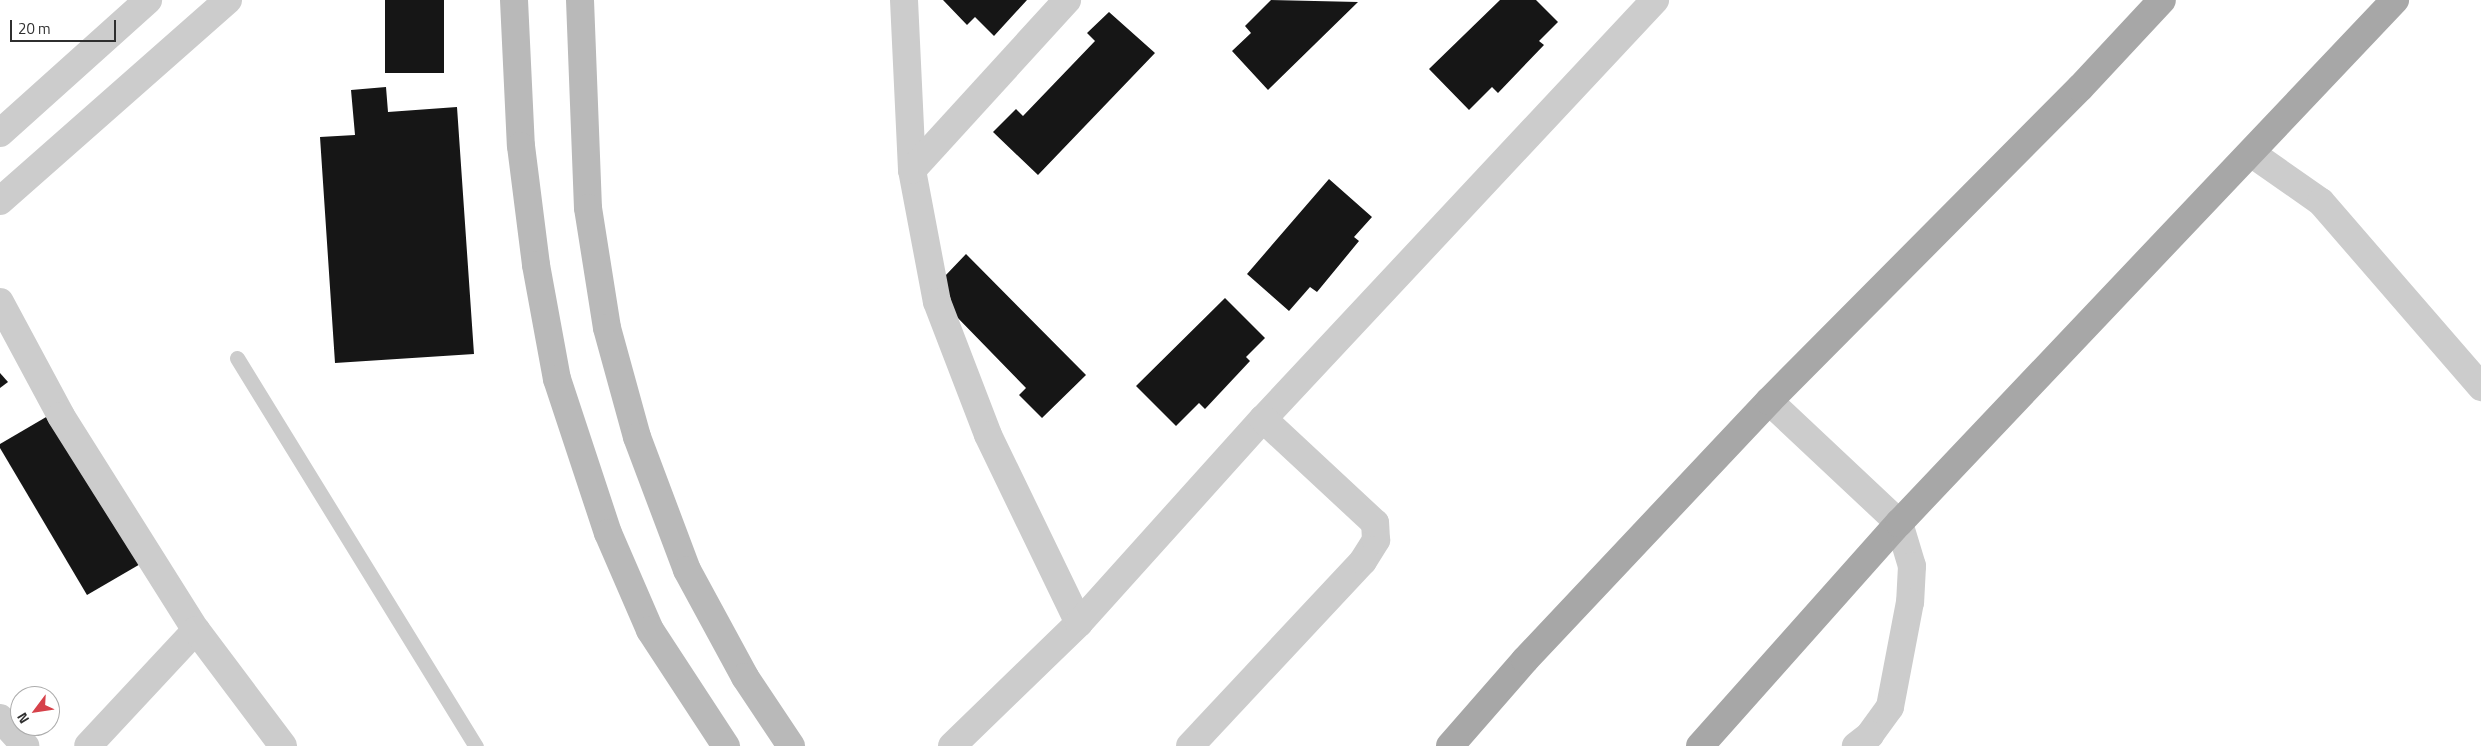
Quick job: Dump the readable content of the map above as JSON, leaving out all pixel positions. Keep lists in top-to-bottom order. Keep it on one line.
{"scale_bar":"20 m","north":"bottom left"}
